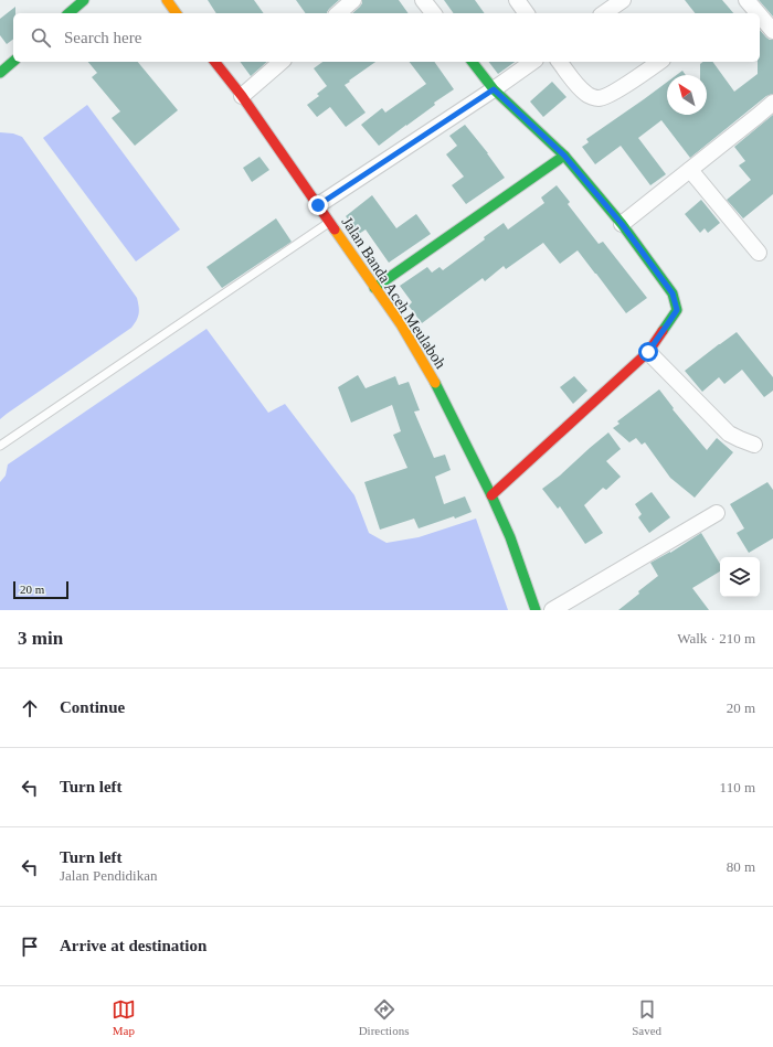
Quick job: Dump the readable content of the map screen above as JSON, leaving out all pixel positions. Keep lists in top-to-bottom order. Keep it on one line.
{"streets":{"main road":["Jalan Banda Aceh Meulaboh"]},"scale_bar":"20 m","north":"top left","page":{"search":"Search here","scale":"20 m","heading":["3 min","Walk · 210 m"],"list":[["Continue","20 m"],["Turn left","110 m"],["Turn left","Jalan Pendidikan","80 m"],"Arrive at destination"],"nav":["Map","Directions","Saved"]}}
